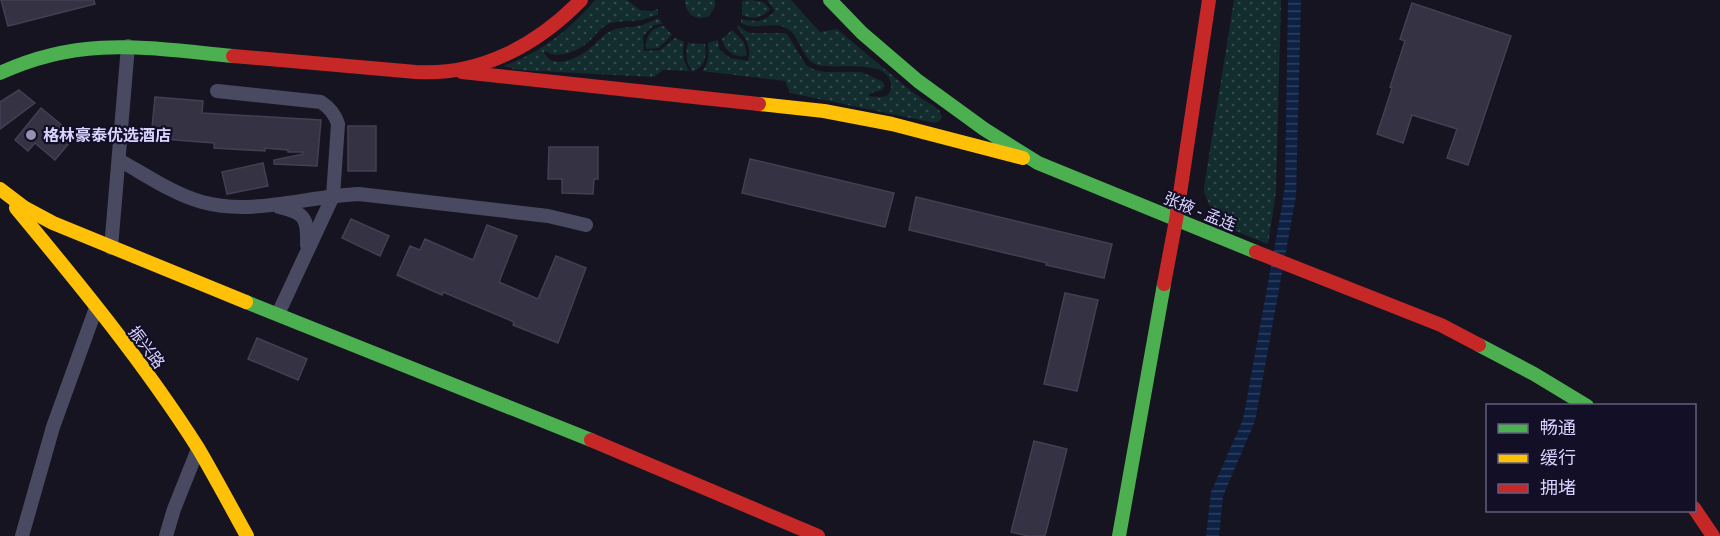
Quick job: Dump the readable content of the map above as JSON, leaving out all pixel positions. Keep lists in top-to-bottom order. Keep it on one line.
{"streets":{"main road":["张掖 - 孟连","振兴路"]},"places":["格林豪泰优选酒店"],"legend":["畅通","缓行","拥堵"]}
